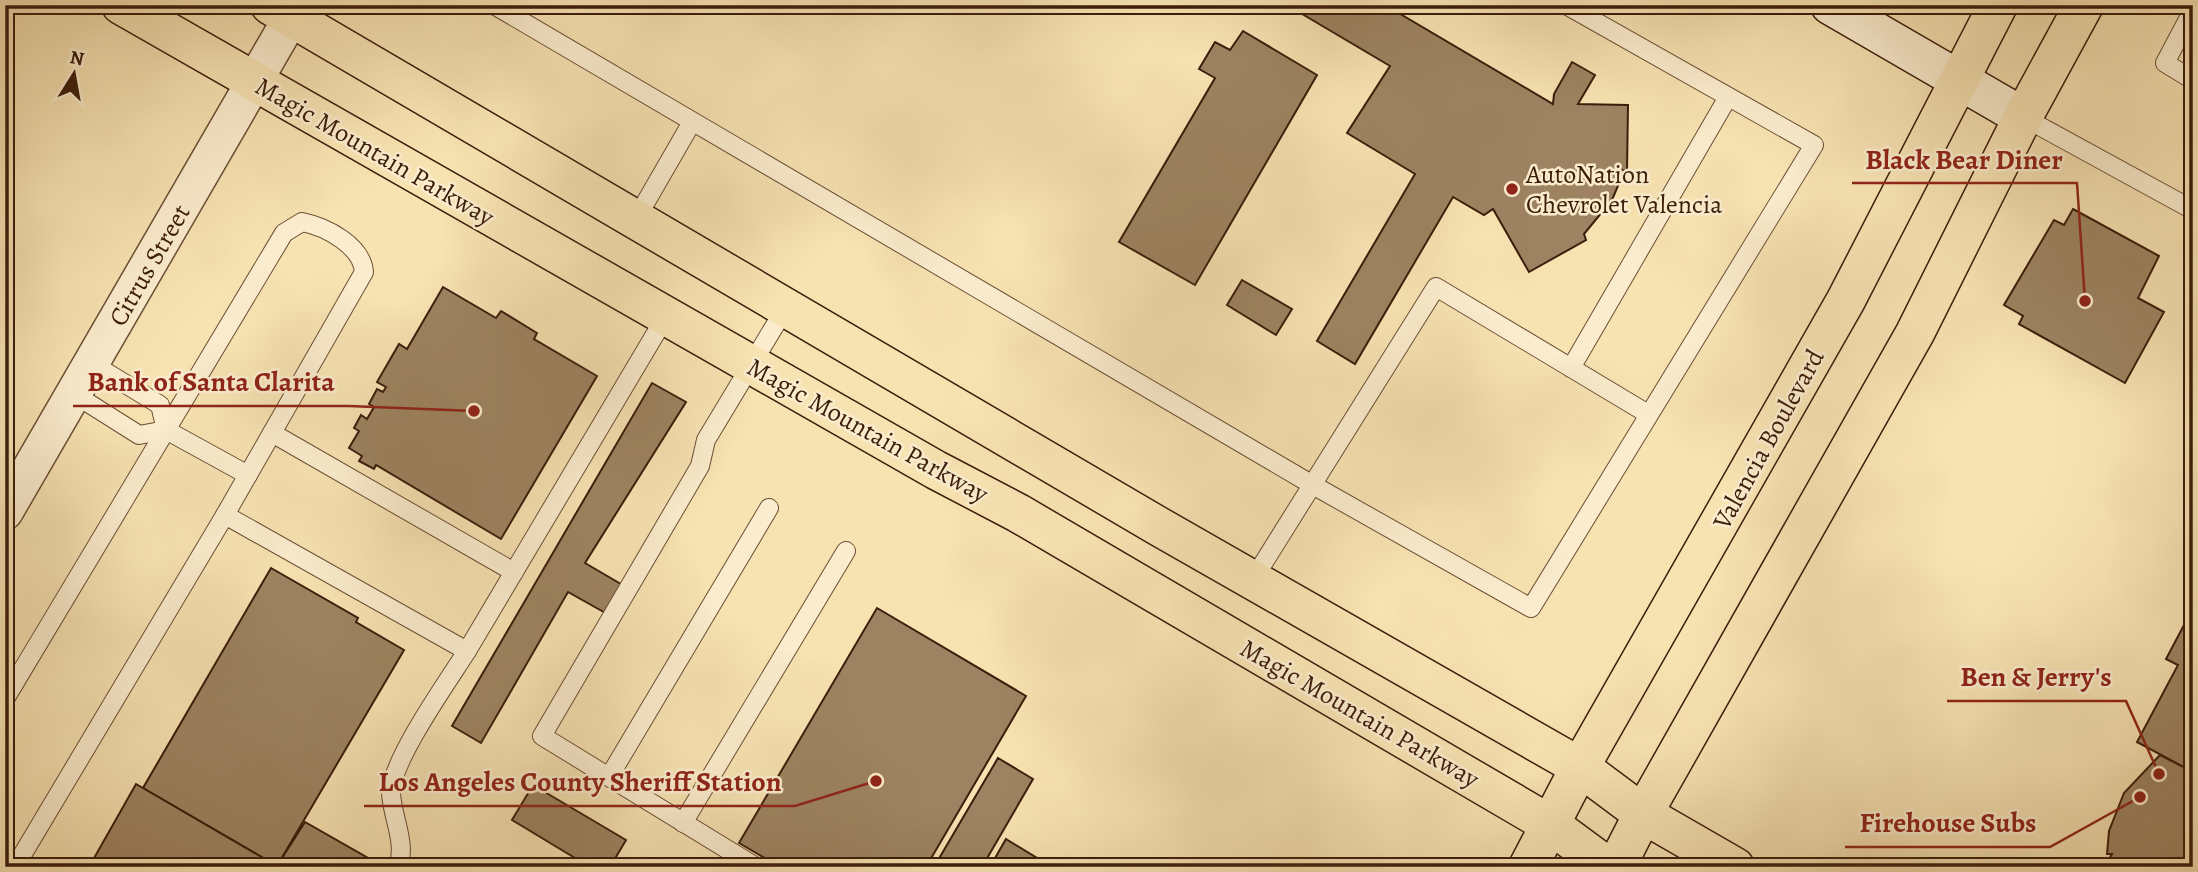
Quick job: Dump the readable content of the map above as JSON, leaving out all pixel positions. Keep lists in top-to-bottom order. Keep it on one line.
{"streets":{"main road":["Magic Mountain Parkway","Valencia Boulevard"],"street":["Citrus Street"]},"crossings":[["Magic Mountain Parkway","Citrus Street"],["Magic Mountain Parkway","Valencia Boulevard"]],"places":["AutoNation Chevrolet Valencia","Black Bear Diner","Bank of Santa Clarita","Ben & Jerry's","Los Angeles County Sheriff Station","Firehouse Subs"],"north":"top"}
